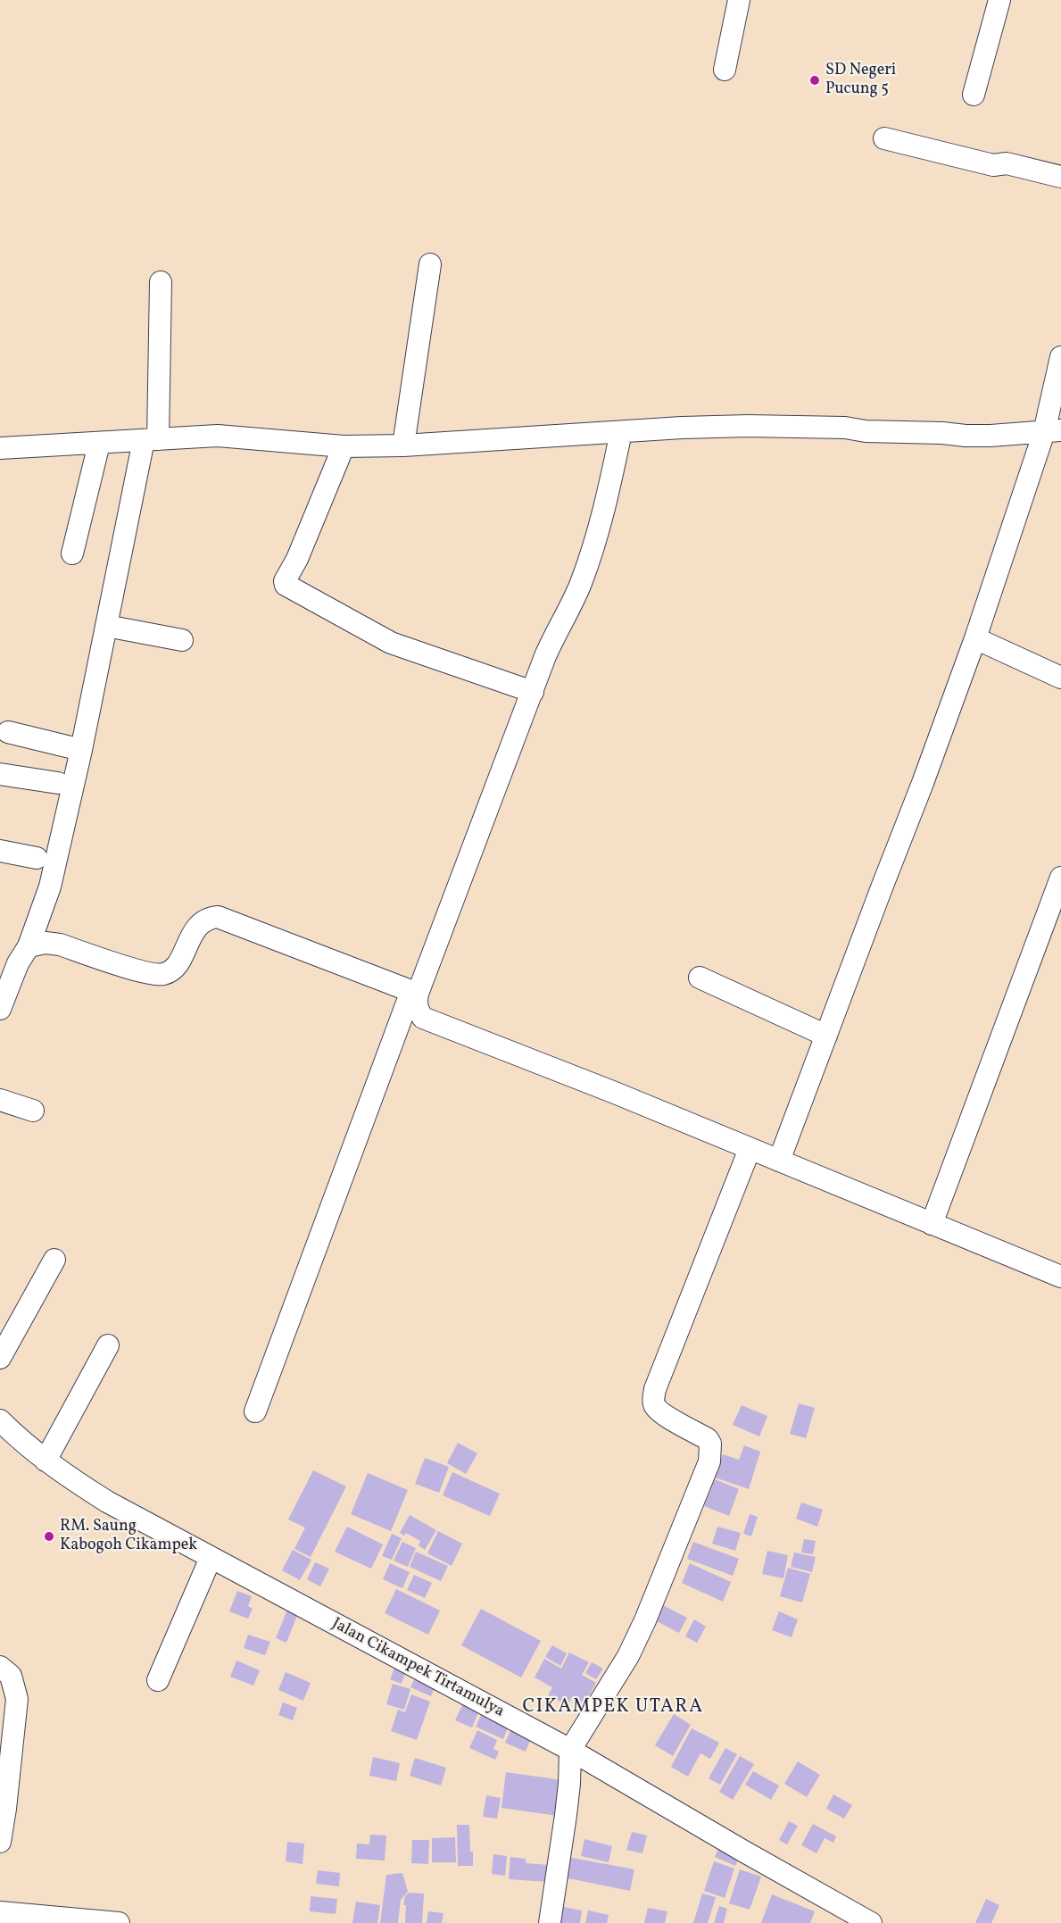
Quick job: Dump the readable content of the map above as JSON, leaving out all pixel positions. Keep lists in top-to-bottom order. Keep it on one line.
{"streets":{"street":["Jalan Cikampek Tirtamulya"]},"districts":["CIKAMPEK UTARA"],"places":["SD Negeri Pucung 5","RM. Saung Kabogoh Cikampek"]}
